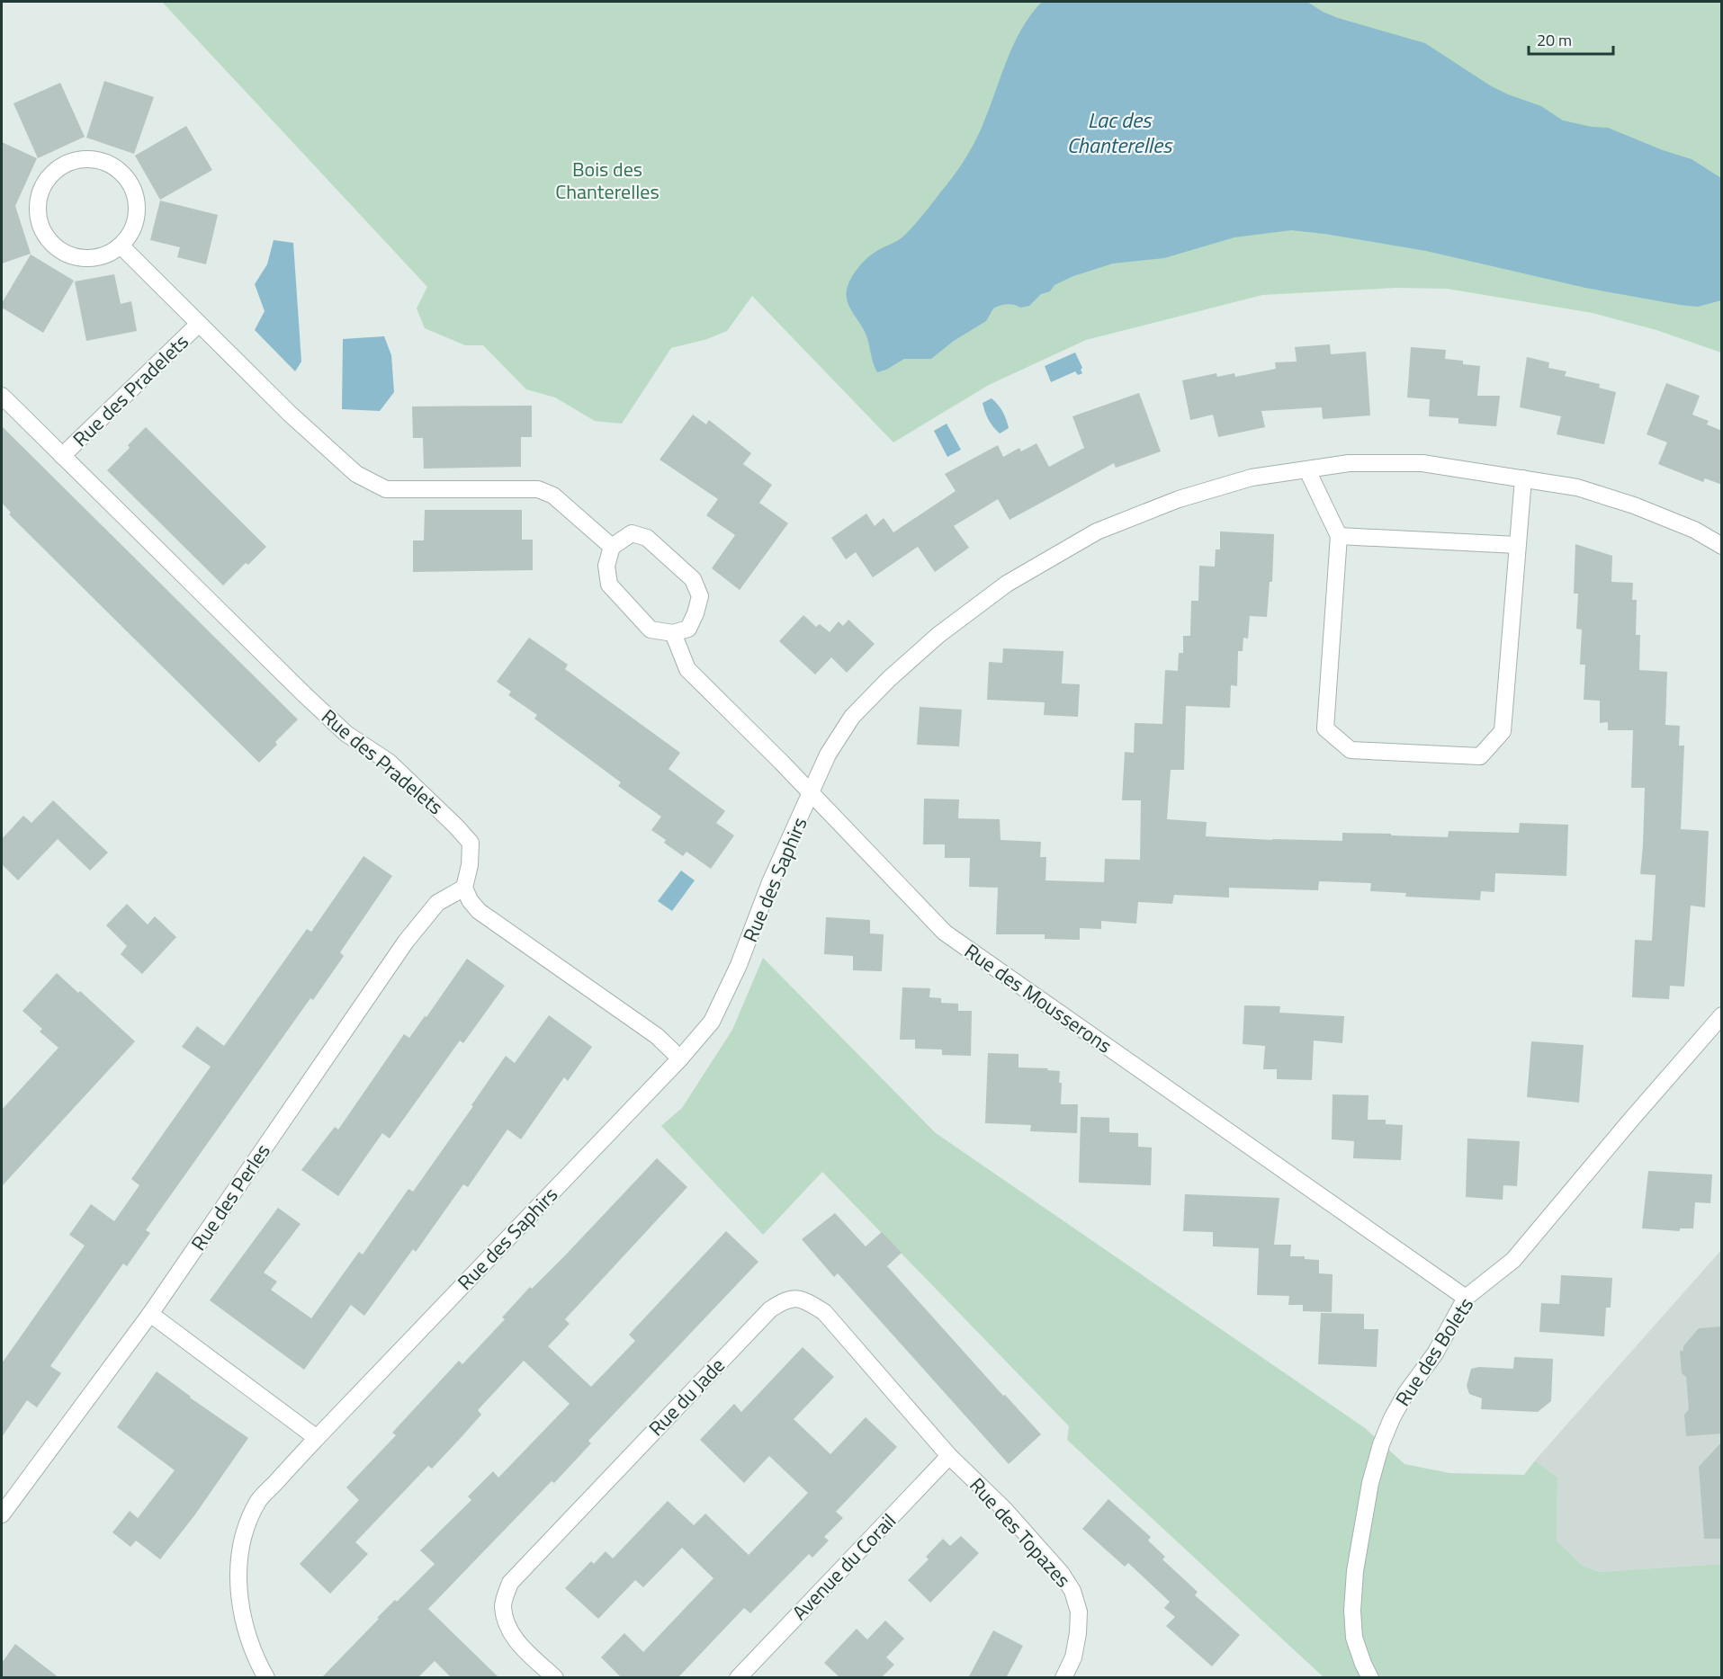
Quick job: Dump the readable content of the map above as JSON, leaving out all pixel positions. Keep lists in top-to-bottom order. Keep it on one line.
{"streets":{"street":["Rue des Pradelets","Rue des Saphirs","Rue des Mousserons","Rue des Perles","Rue des Bolets","Rue du Jade","Rue des Topazes","Avenue du Corail"]},"crossings":[["Rue des Pradelets","Rue des Mousserons"],["Rue des Pradelets","Rue des Perles"],["Rue des Saphirs","Rue des Mousserons"],["Rue des Mousserons","Rue des Bolets"],["Rue du Jade","Rue des Topazes"],["Rue du Jade","Avenue du Corail"],["Rue des Topazes","Avenue du Corail"]],"water":["Lac des Chanterelles"],"parks":["Bois des Chanterelles"],"scale_bar":"20 m"}
